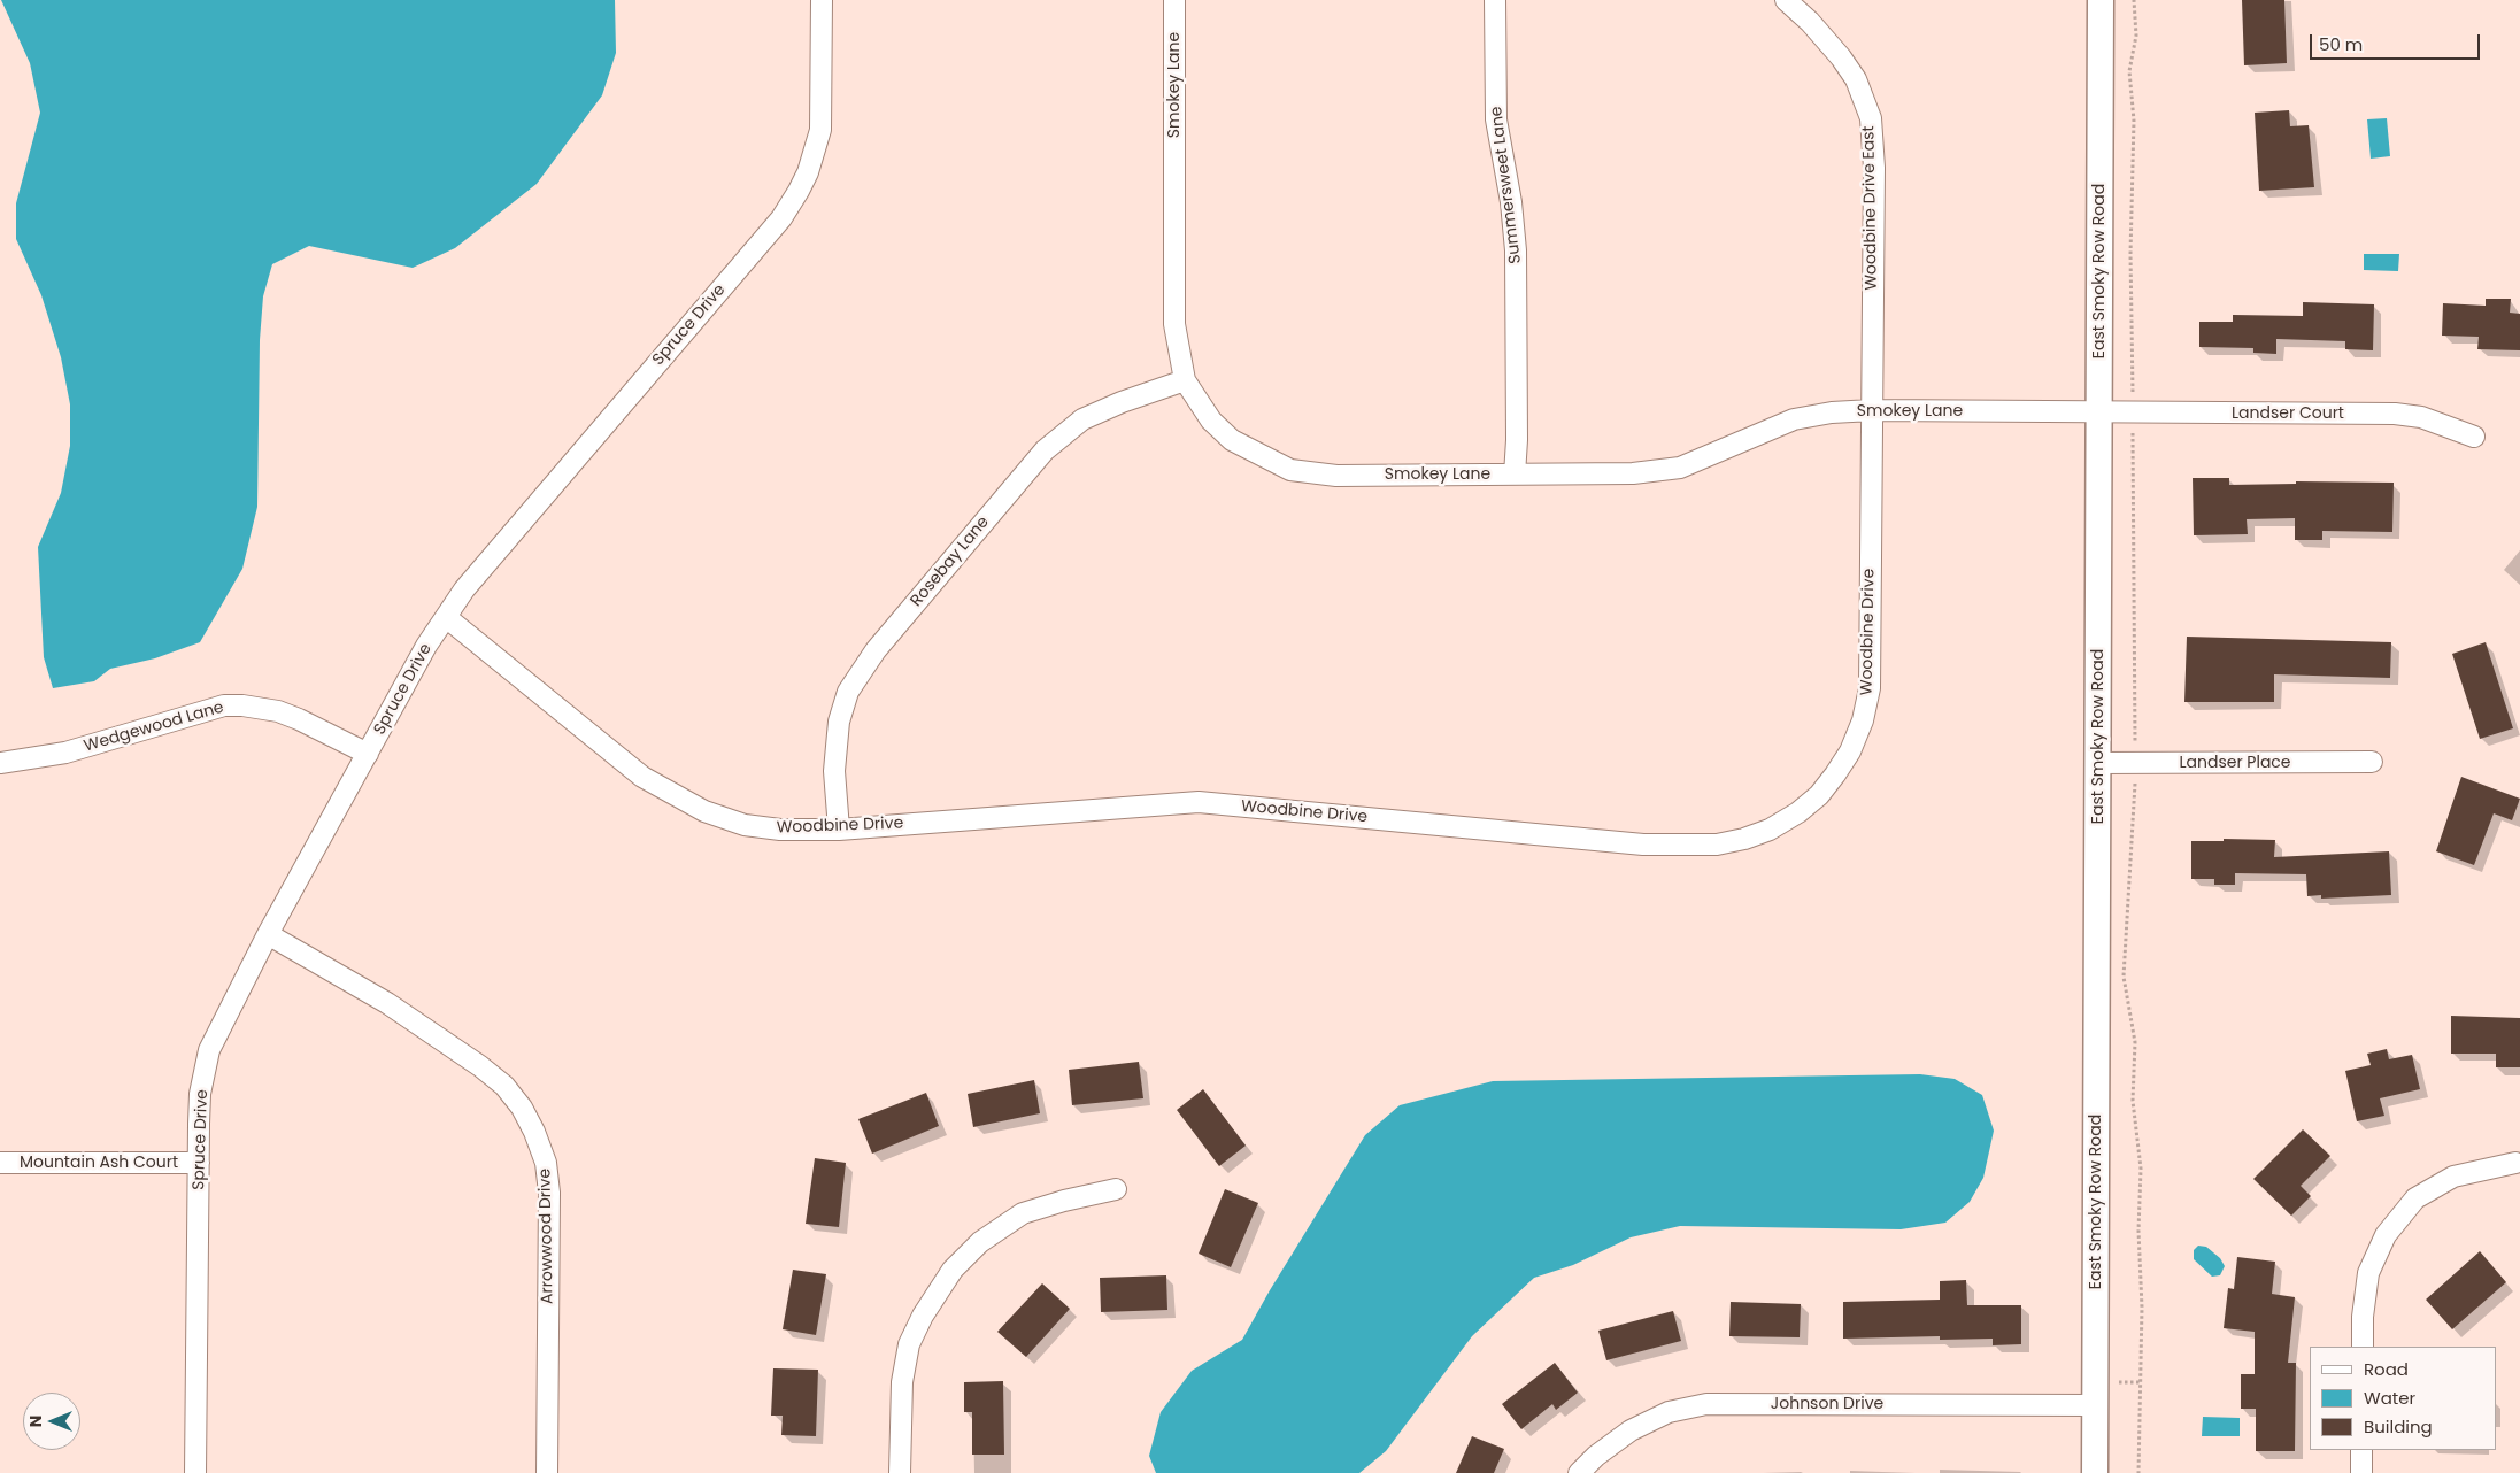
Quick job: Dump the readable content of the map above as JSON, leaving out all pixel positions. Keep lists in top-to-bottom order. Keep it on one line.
{"streets":{"street":["Smokey Lane","Summersweet Lane","Woodbine Drive East","East Smoky Row Road","Spruce Drive","Landser Court","Rosebay Lane","Woodbine Drive","Wedgewood Lane","Landser Place","Mountain Ash Court","Arrowwood Drive","Johnson Drive"]},"crossings":[["Smokey Lane","Summersweet Lane"],["Smokey Lane","Woodbine Drive East"],["Smokey Lane","East Smoky Row Road"],["Smokey Lane","Landser Court"],["Smokey Lane","Rosebay Lane"],["Smokey Lane","Woodbine Drive"],["Woodbine Drive East","Woodbine Drive"],["East Smoky Row Road","Landser Court"],["East Smoky Row Road","Landser Place"],["East Smoky Row Road","Johnson Drive"],["Spruce Drive","Woodbine Drive"],["Spruce Drive","Wedgewood Lane"],["Spruce Drive","Mountain Ash Court"],["Spruce Drive","Arrowwood Drive"],["Rosebay Lane","Woodbine Drive"]],"legend":["Road","Water","Building"],"scale_bar":"50 m","north":"left"}
